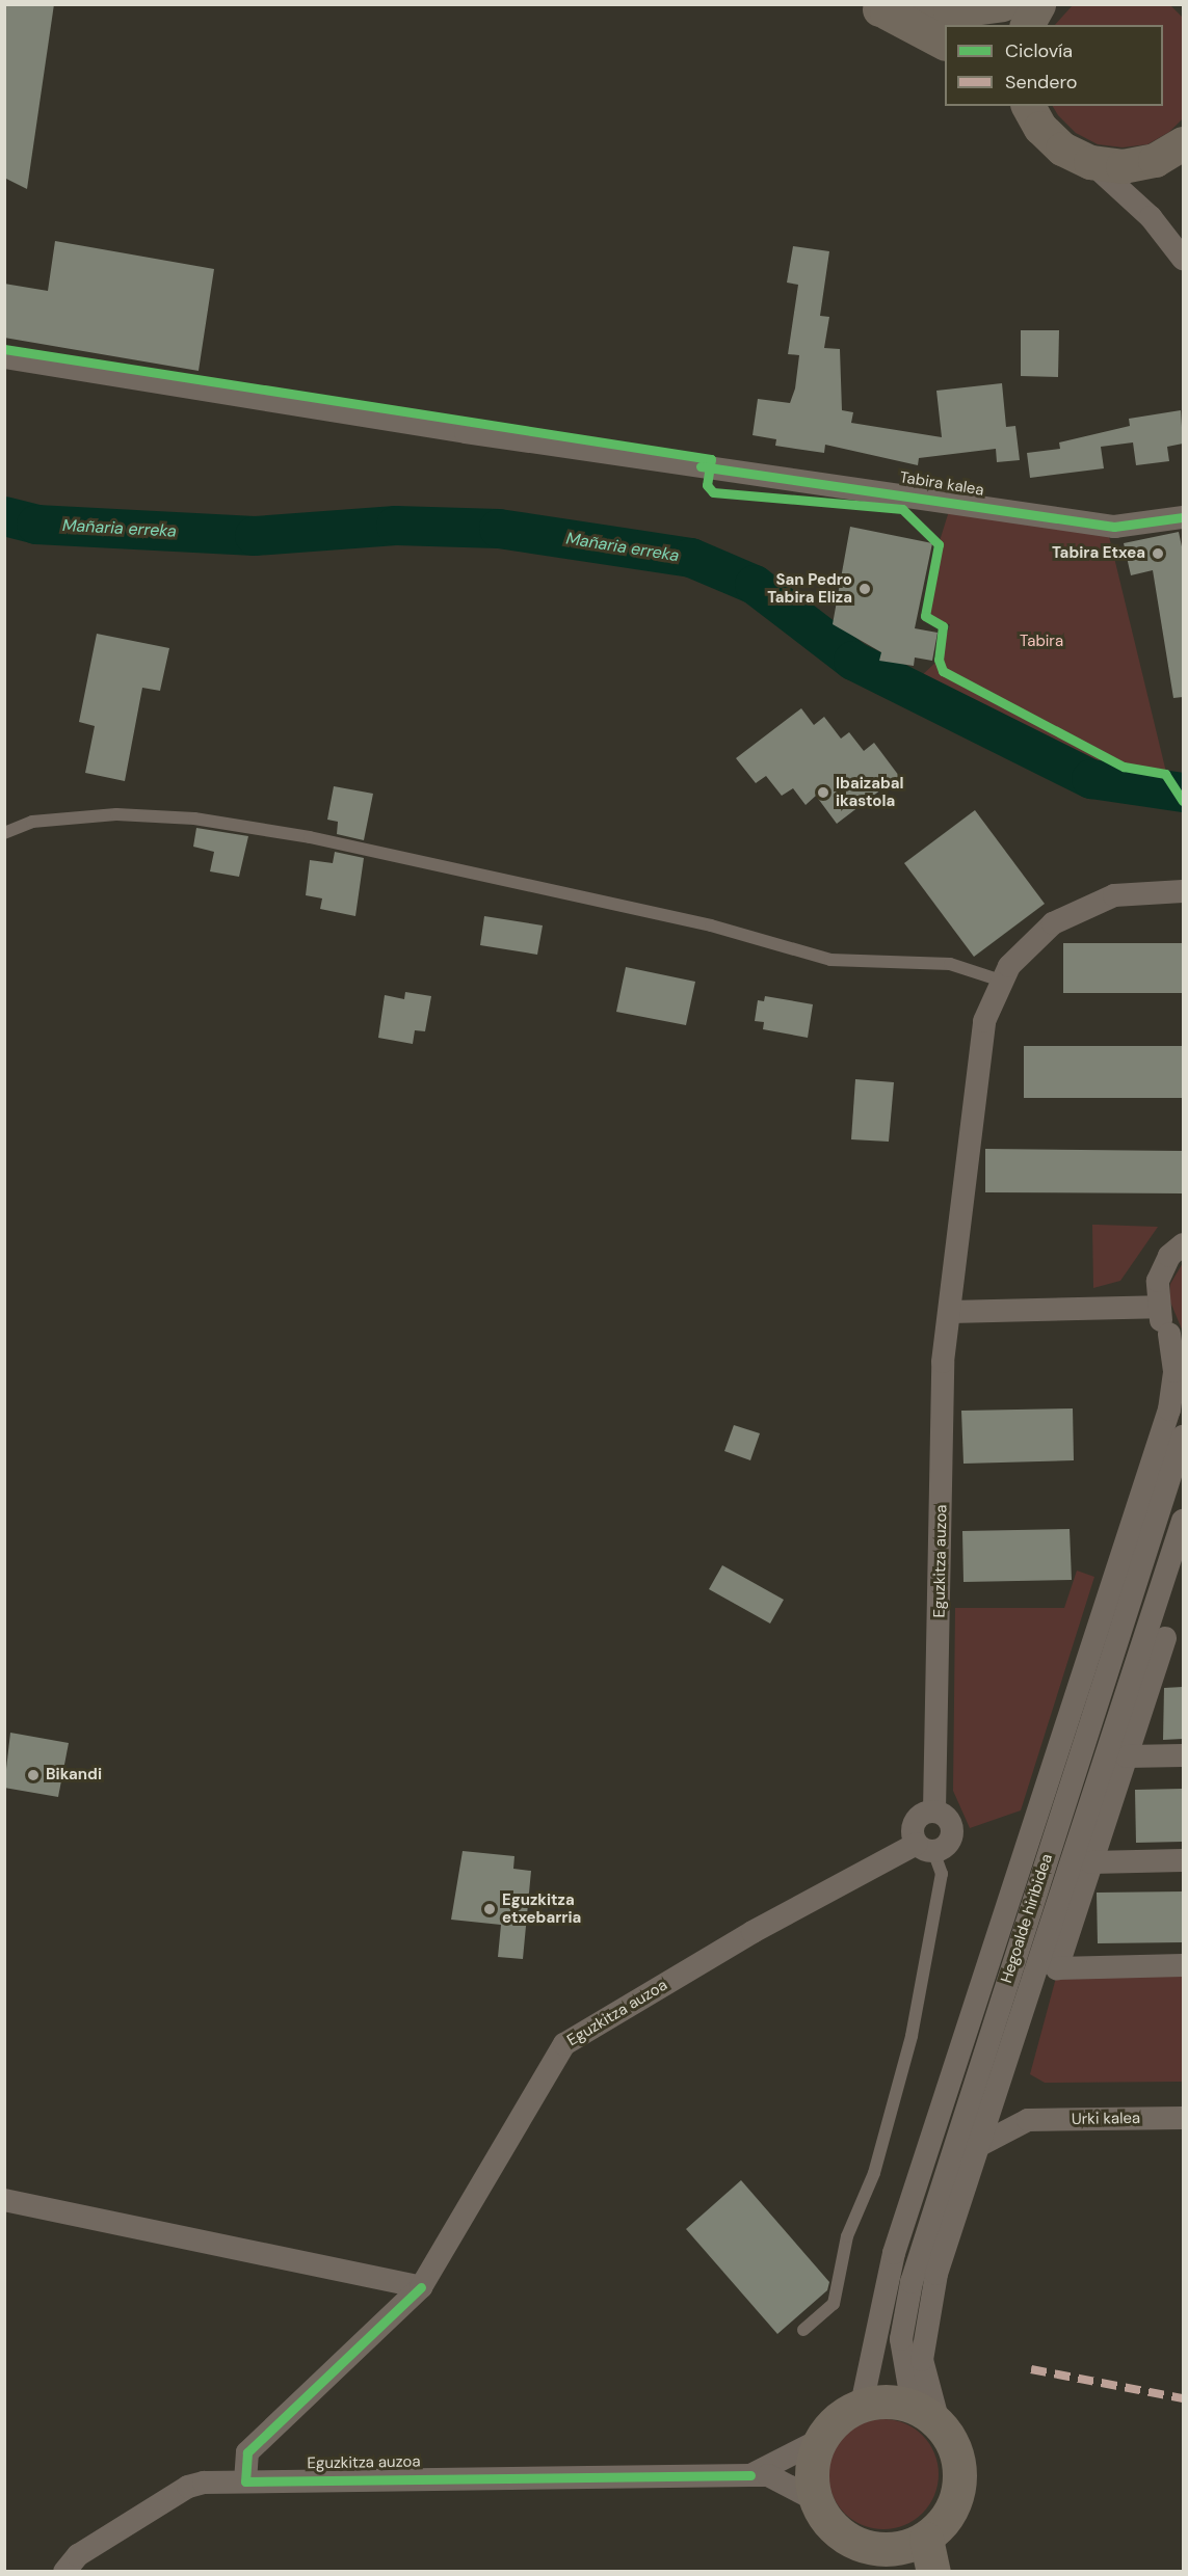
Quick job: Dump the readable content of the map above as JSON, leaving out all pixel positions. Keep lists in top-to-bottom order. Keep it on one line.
{"streets":{"street":["Tabira kalea","Eguzkitza auzoa","Hegoalde hiribidea","Urki kalea"]},"water":["Mañaria erreka"],"parks":["Tabira"],"places":["Tabira Etxea","San Pedro Tabira Eliza","Ibaizabal ikastola","Bikandi","Eguzkitza etxebarria"],"legend":["Ciclovía","Sendero"]}
